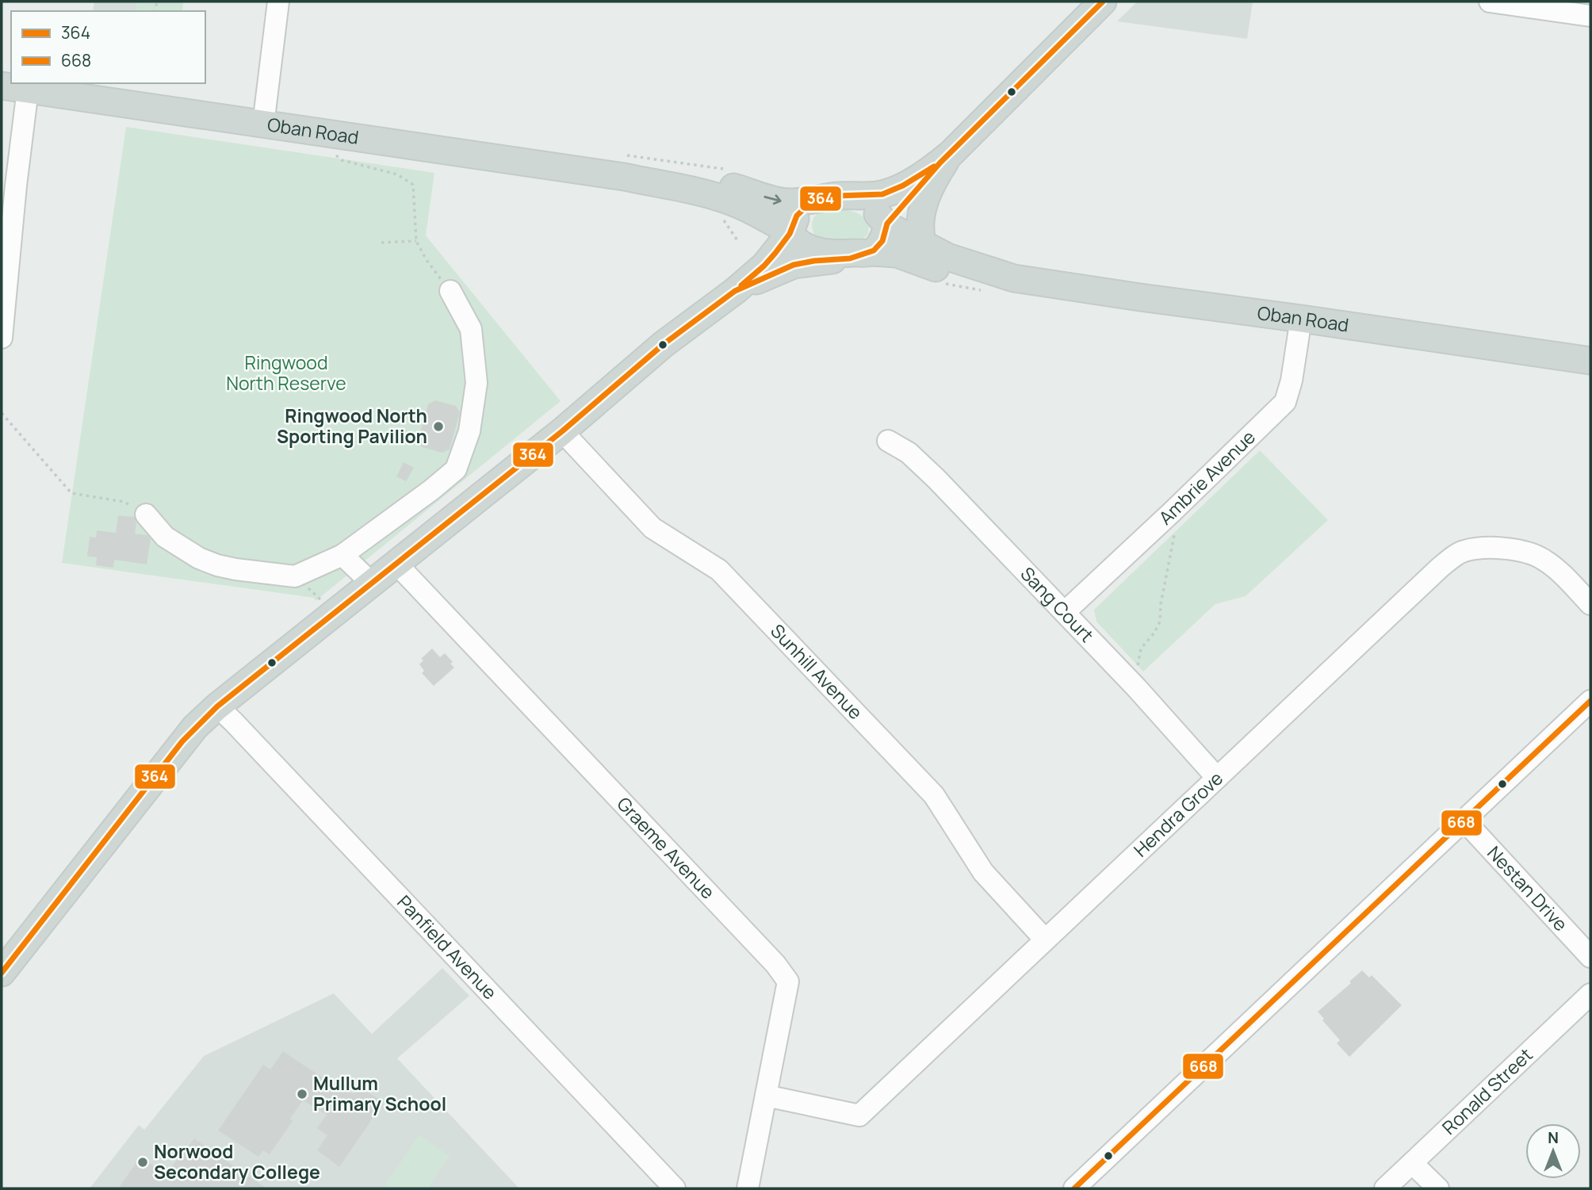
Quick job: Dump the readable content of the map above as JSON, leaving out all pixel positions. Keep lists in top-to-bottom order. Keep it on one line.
{"streets":{"main road":["Oban Road"],"street":["Ambrie Avenue","Sang Court","Sunhill Avenue","Hendra Grove","Graeme Avenue","Nestan Drive","Panfield Avenue","Ronald Street"]},"crossings":[["Oban Road","Ambrie Avenue"],["Ambrie Avenue","Sang Court"],["Sang Court","Hendra Grove"],["Sunhill Avenue","Hendra Grove"],["Hendra Grove","Graeme Avenue"]],"parks":["Ringwood North Reserve"],"places":["Ringwood North Sporting Pavilion","Mullum Primary School","Norwood Secondary College"],"lines":["transit line 364","transit line 668"],"legend":["364","668"],"north":"top"}
